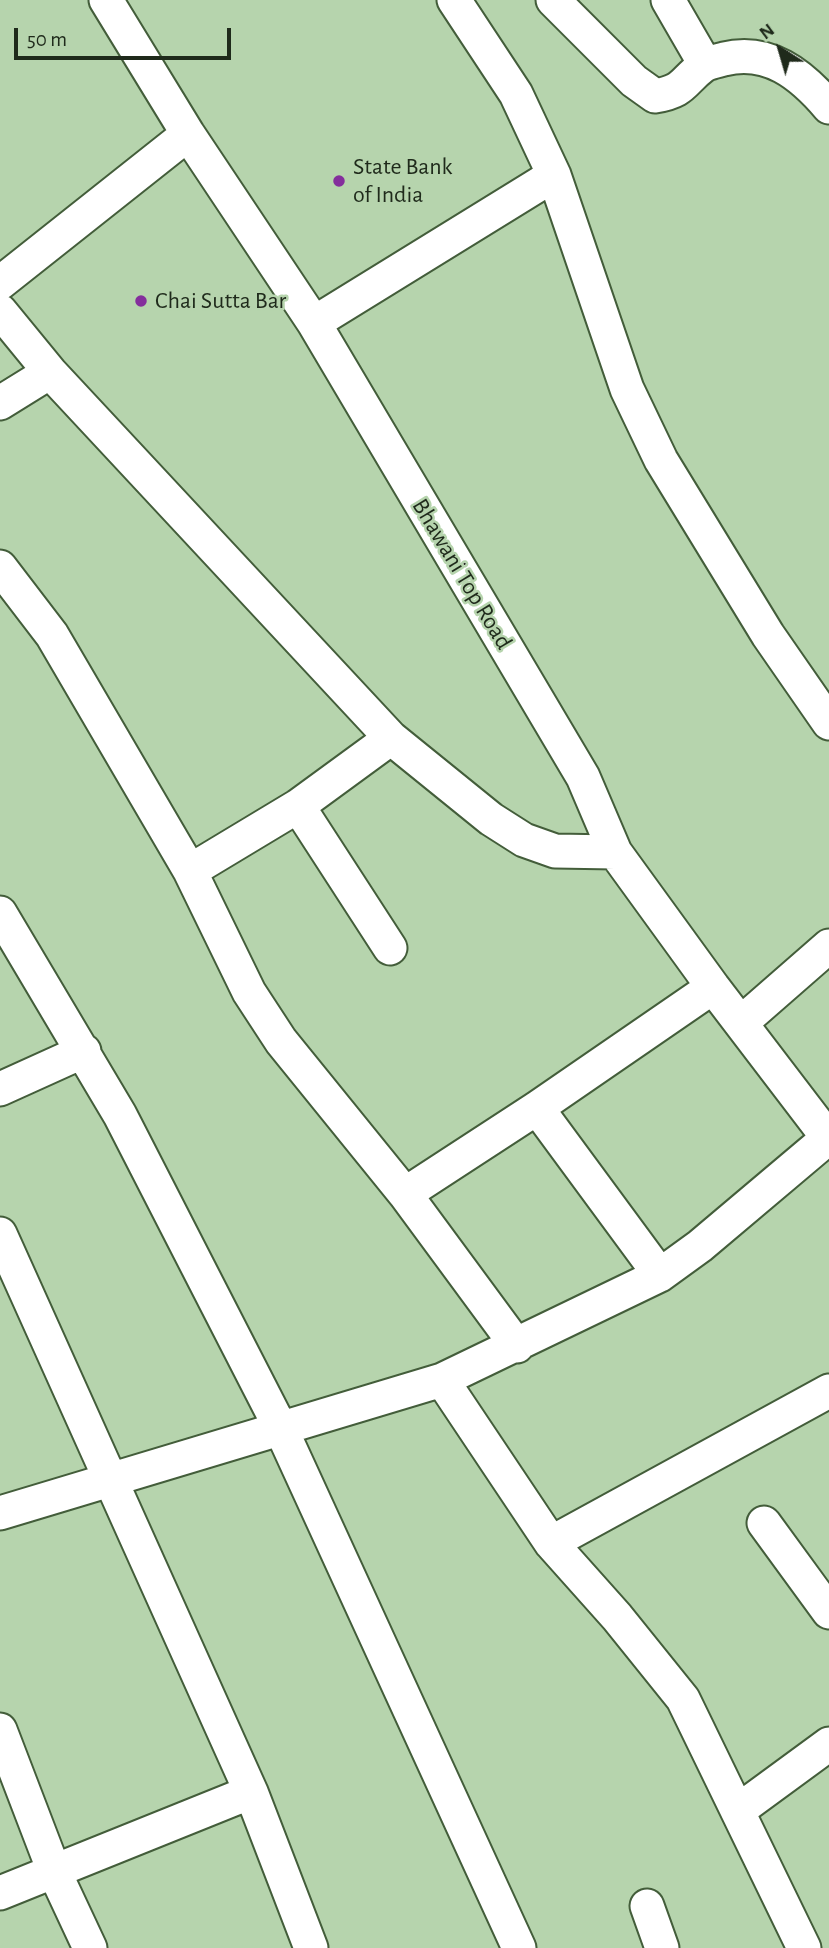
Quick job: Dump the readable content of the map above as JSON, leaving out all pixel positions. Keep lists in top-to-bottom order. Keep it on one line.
{"streets":{"street":["Bhawani Top Road"]},"places":["State Bank of India","Chai Sutta Bar"],"scale_bar":"50 m","north":"top left"}
